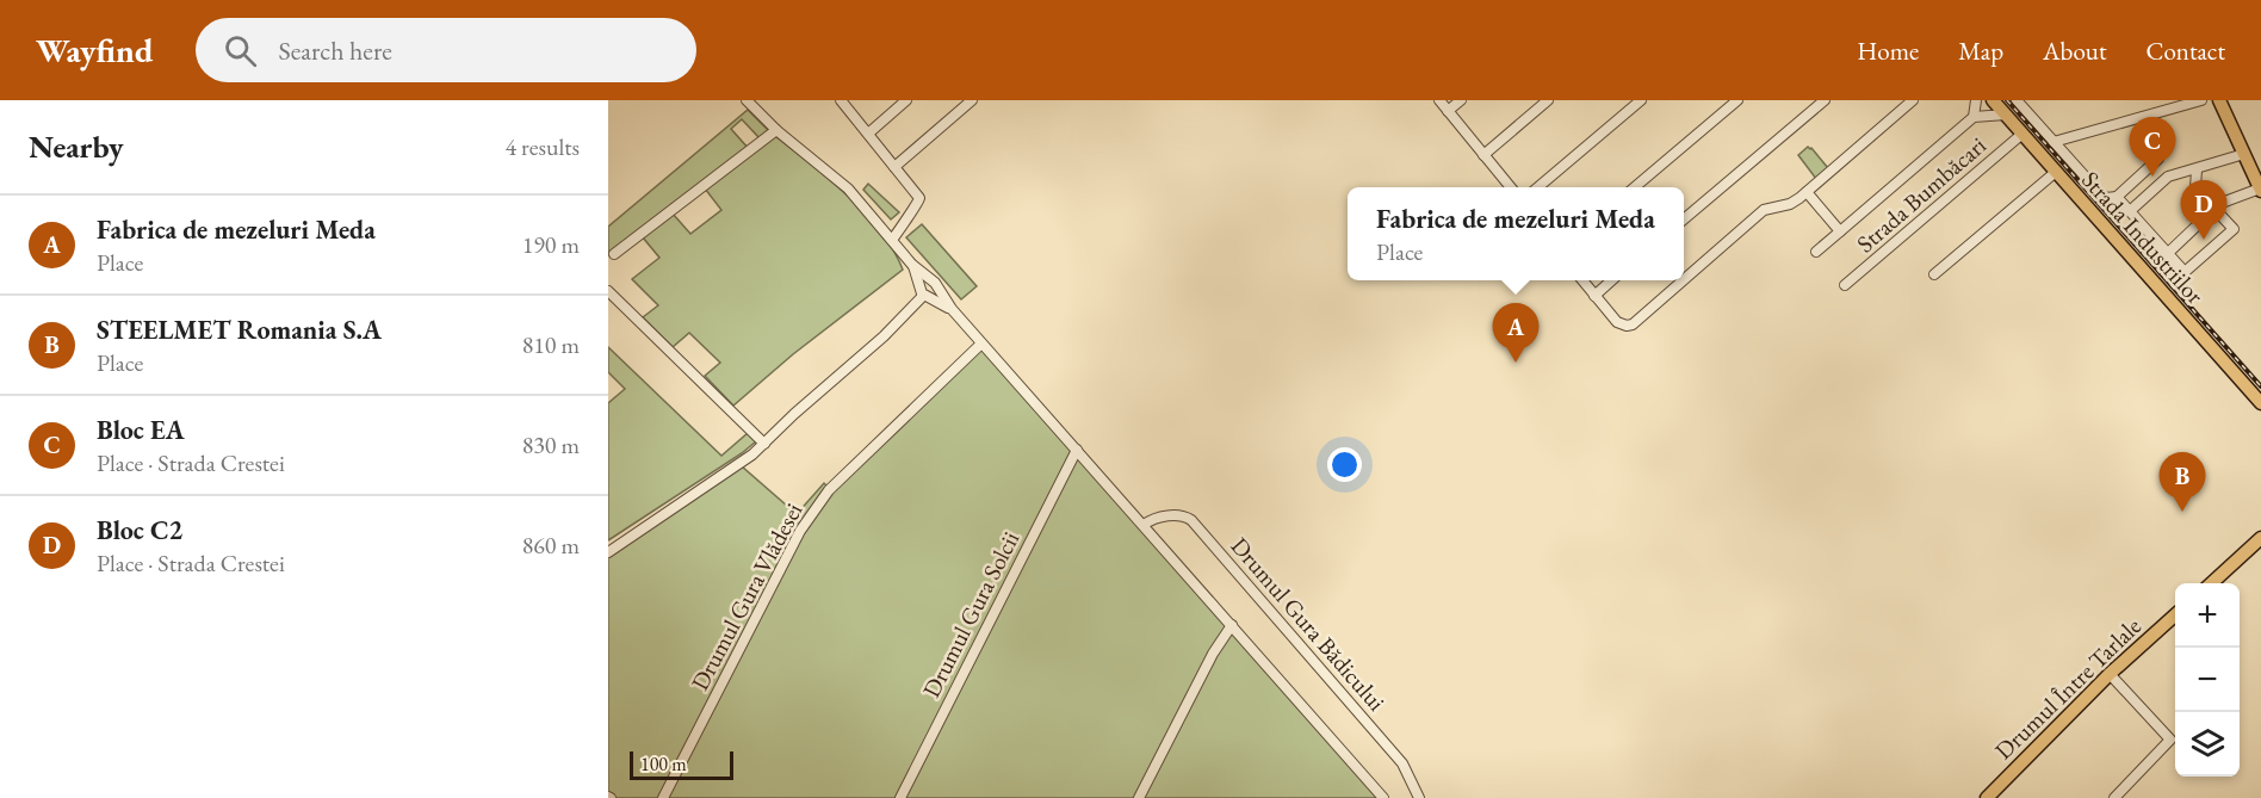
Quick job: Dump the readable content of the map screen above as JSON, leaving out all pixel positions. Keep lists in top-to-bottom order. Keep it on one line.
{"streets":{"main road":["Strada Industriilor","Drumul Între Tarlale"],"street":["Strada Bumbăcari","Drumul Gura Vlădesei","Drumul Gura Solcii","Drumul Gura Bădicului"]},"crossings":[["Strada Bumbăcari","Strada Industriilor"]],"scale_bar":"100 m","page":{"header":"Wayfind","search":"Search here","nav":["Home","Map","About","Contact"],"heading":["Nearby","4 results"],"pins":["C","D","A","B"],"popup":["Fabrica de mezeluri Meda","Place"],"list":[{"mark":"A","name":"Fabrica de mezeluri Meda","note":"Place","value":"190 m"},{"mark":"B","name":"STEELMET Romania S.A","note":"Place","value":"810 m"},{"mark":"C","name":"Bloc EA","note":"Place · Strada Crestei","value":"830 m"},{"mark":"D","name":"Bloc C2","note":"Place · Strada Crestei","value":"860 m"}],"map_buttons":["+","−"],"scale":"100 m"}}
